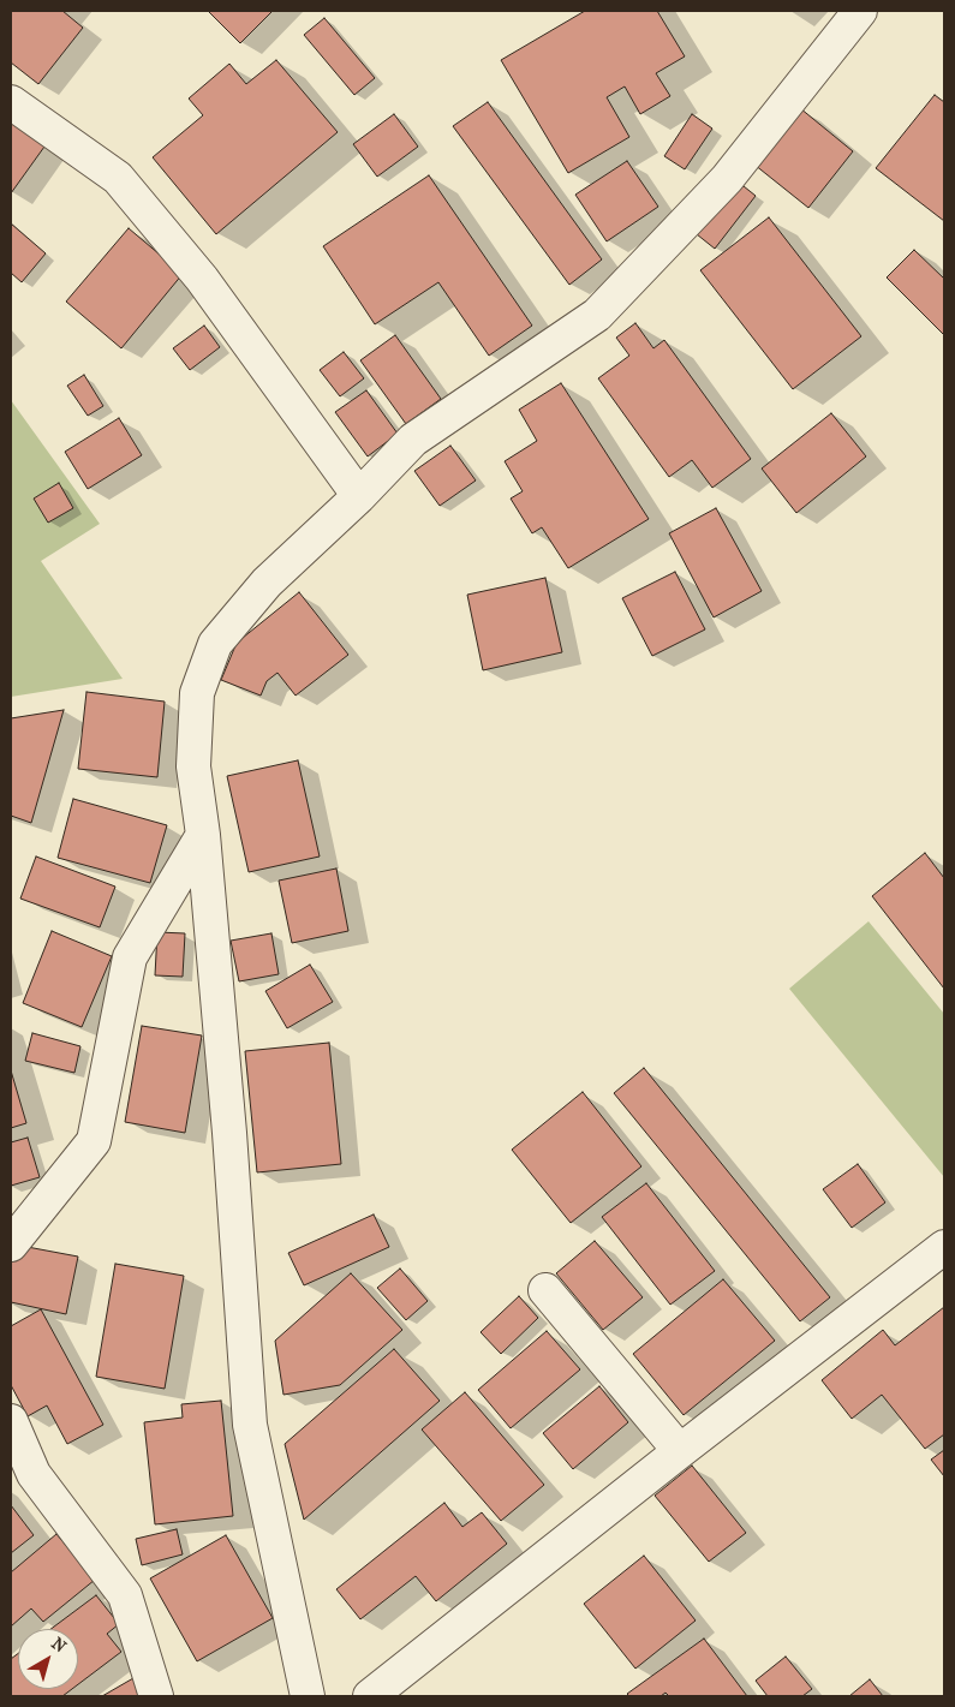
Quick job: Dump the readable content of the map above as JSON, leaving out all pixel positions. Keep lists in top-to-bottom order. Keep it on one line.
{"north":"top right"}
